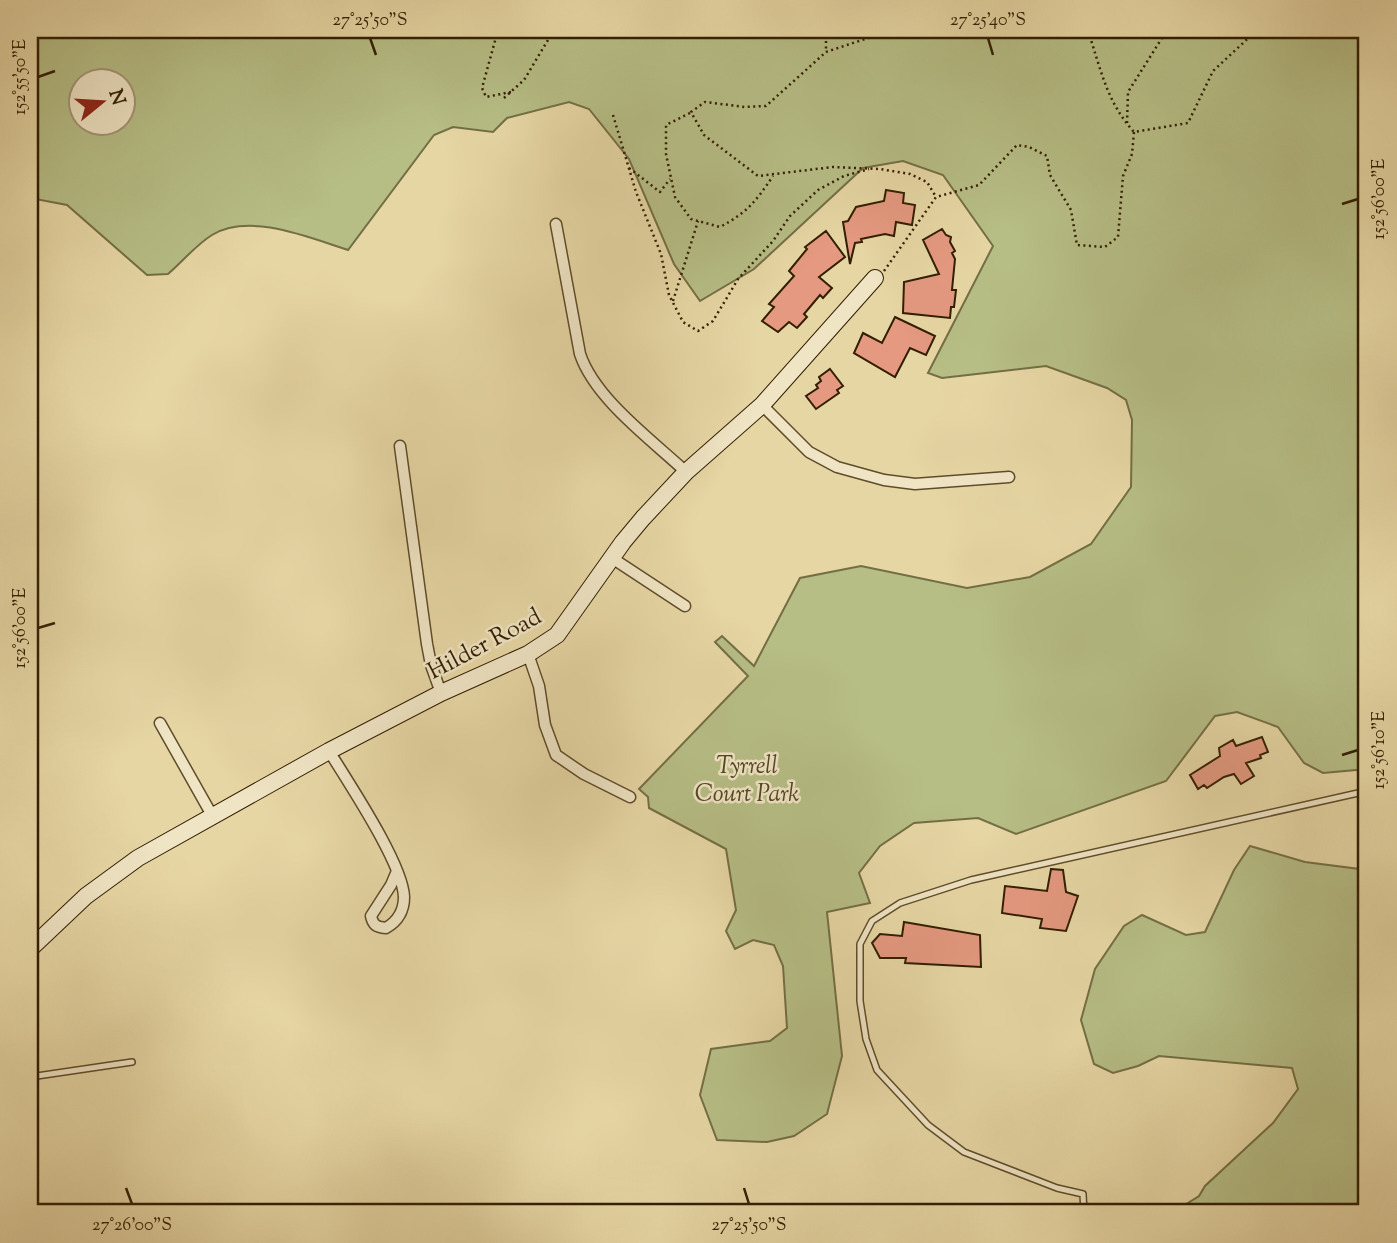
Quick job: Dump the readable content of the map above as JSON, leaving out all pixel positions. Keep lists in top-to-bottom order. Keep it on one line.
{"streets":{"street":["Hilder Road"]},"parks":["Tyrrell Court Park"],"north":"right","coordinates":["27°25'50\"S","27°25'40\"S","152°55'50\"E","152°56'00\"E","152°56'10\"E","27°26'00\"S"]}
